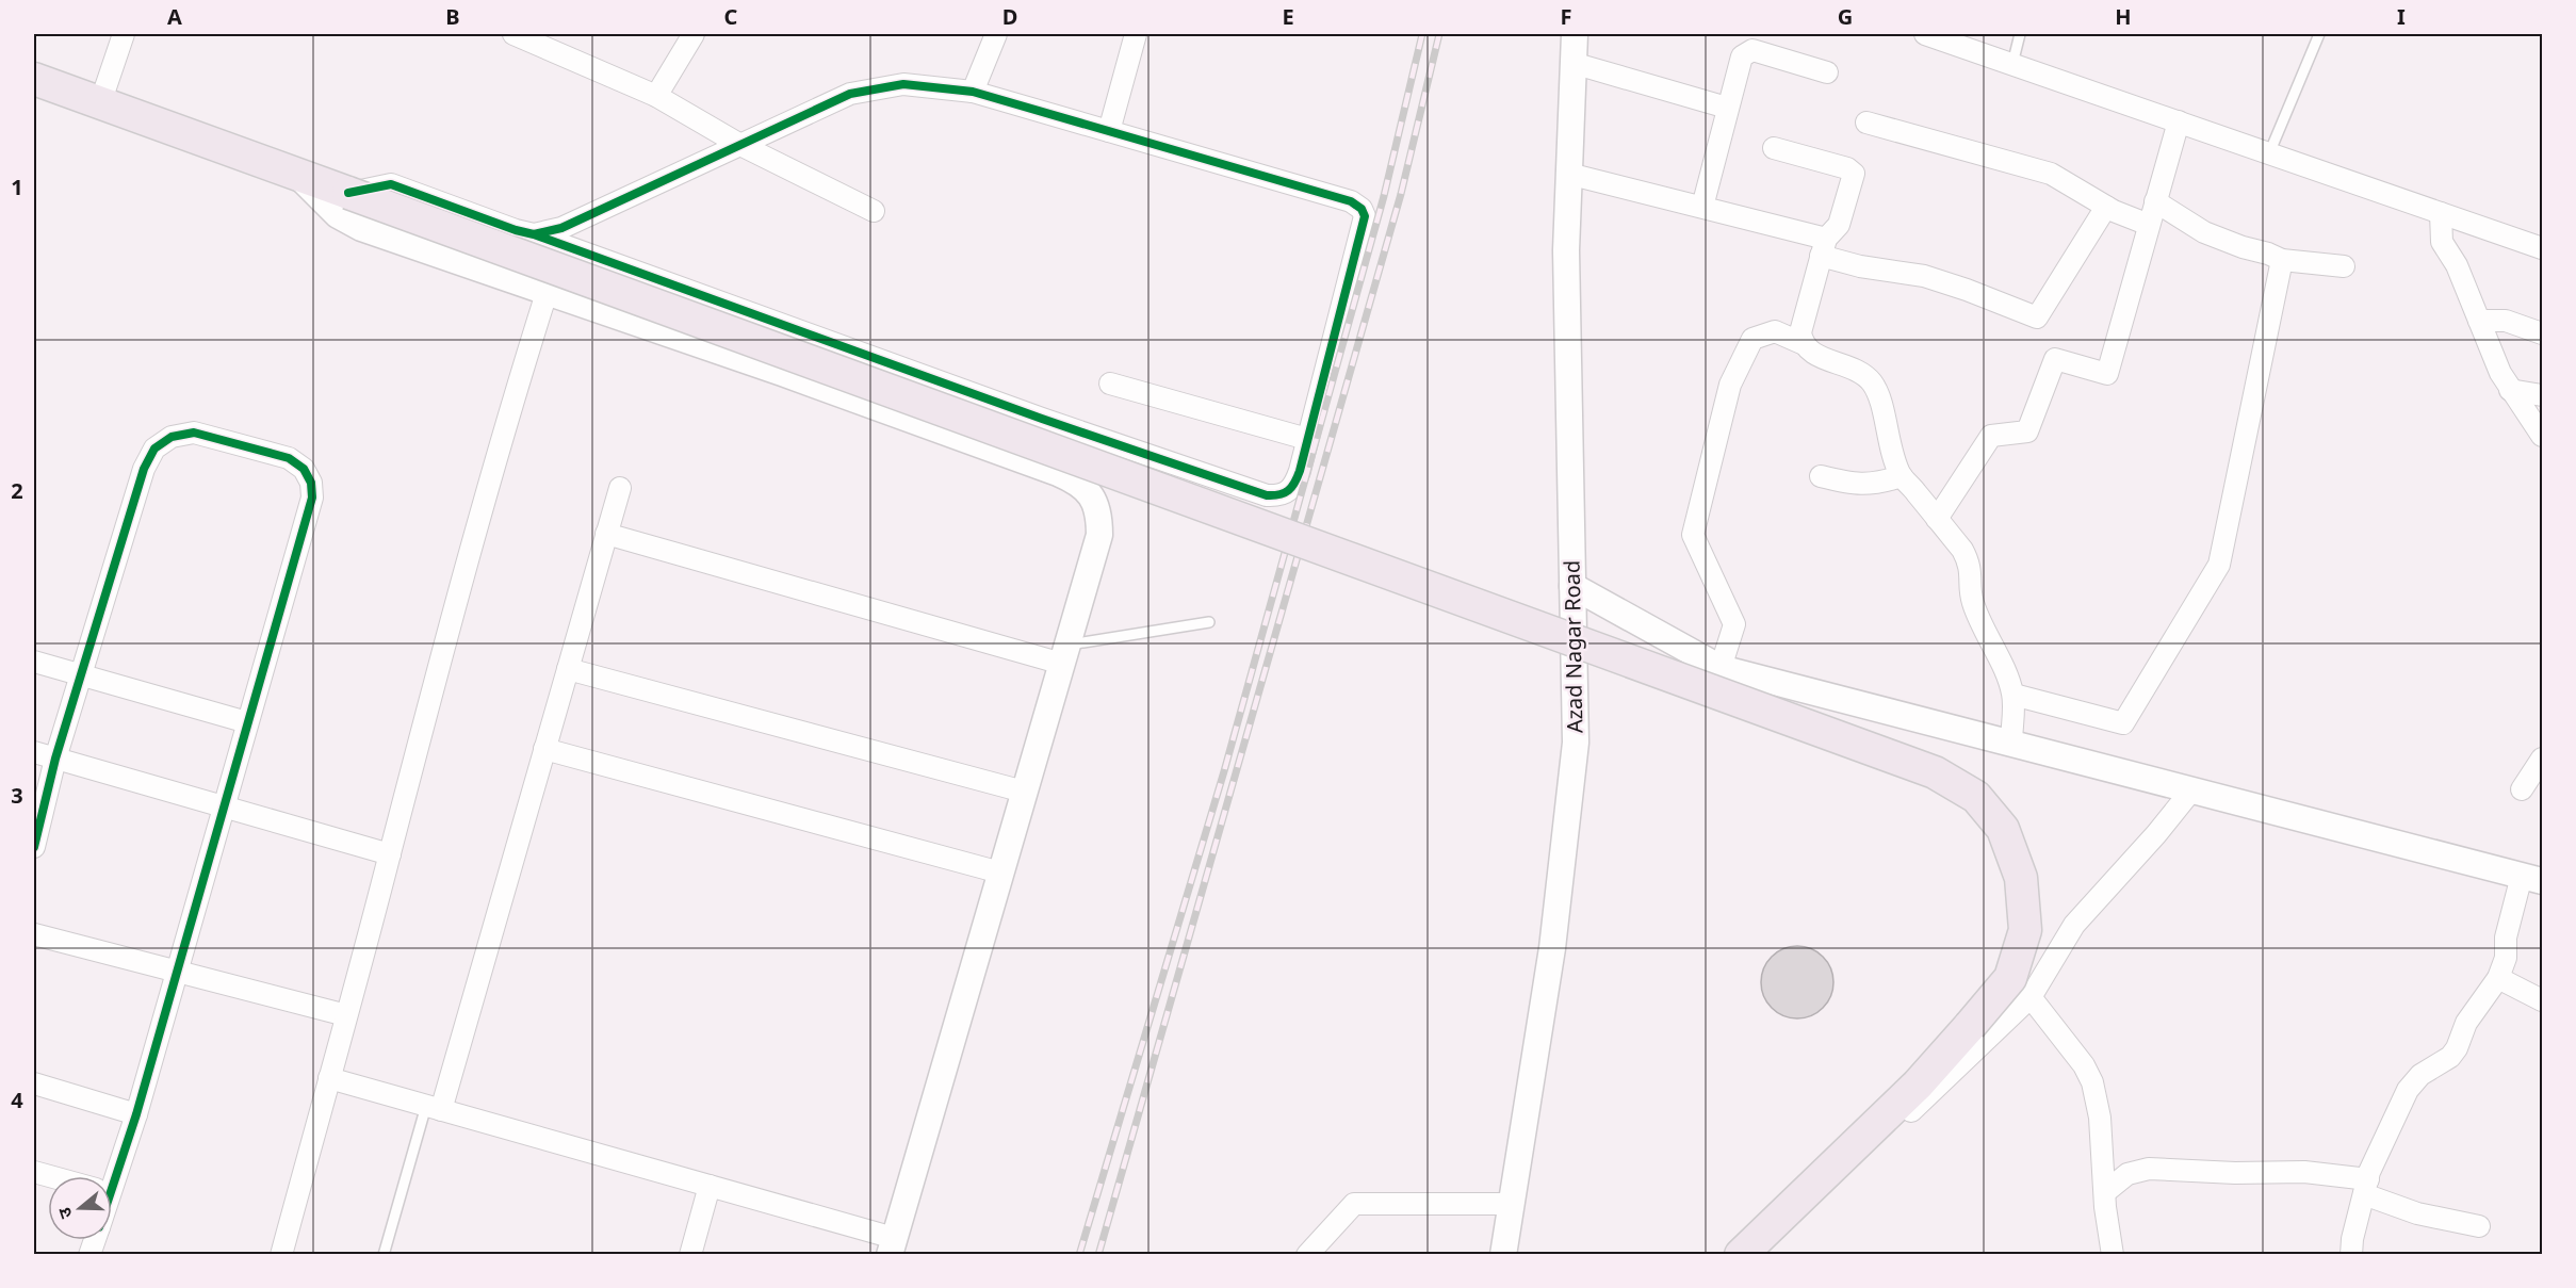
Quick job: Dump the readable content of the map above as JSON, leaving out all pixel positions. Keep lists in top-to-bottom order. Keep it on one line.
{"streets":{"street":["Azad Nagar Road"]},"north":"left","grid":{"columns":["A","B","C","D","E","F","G","H","I"],"rows":["1","2","3","4"]}}
